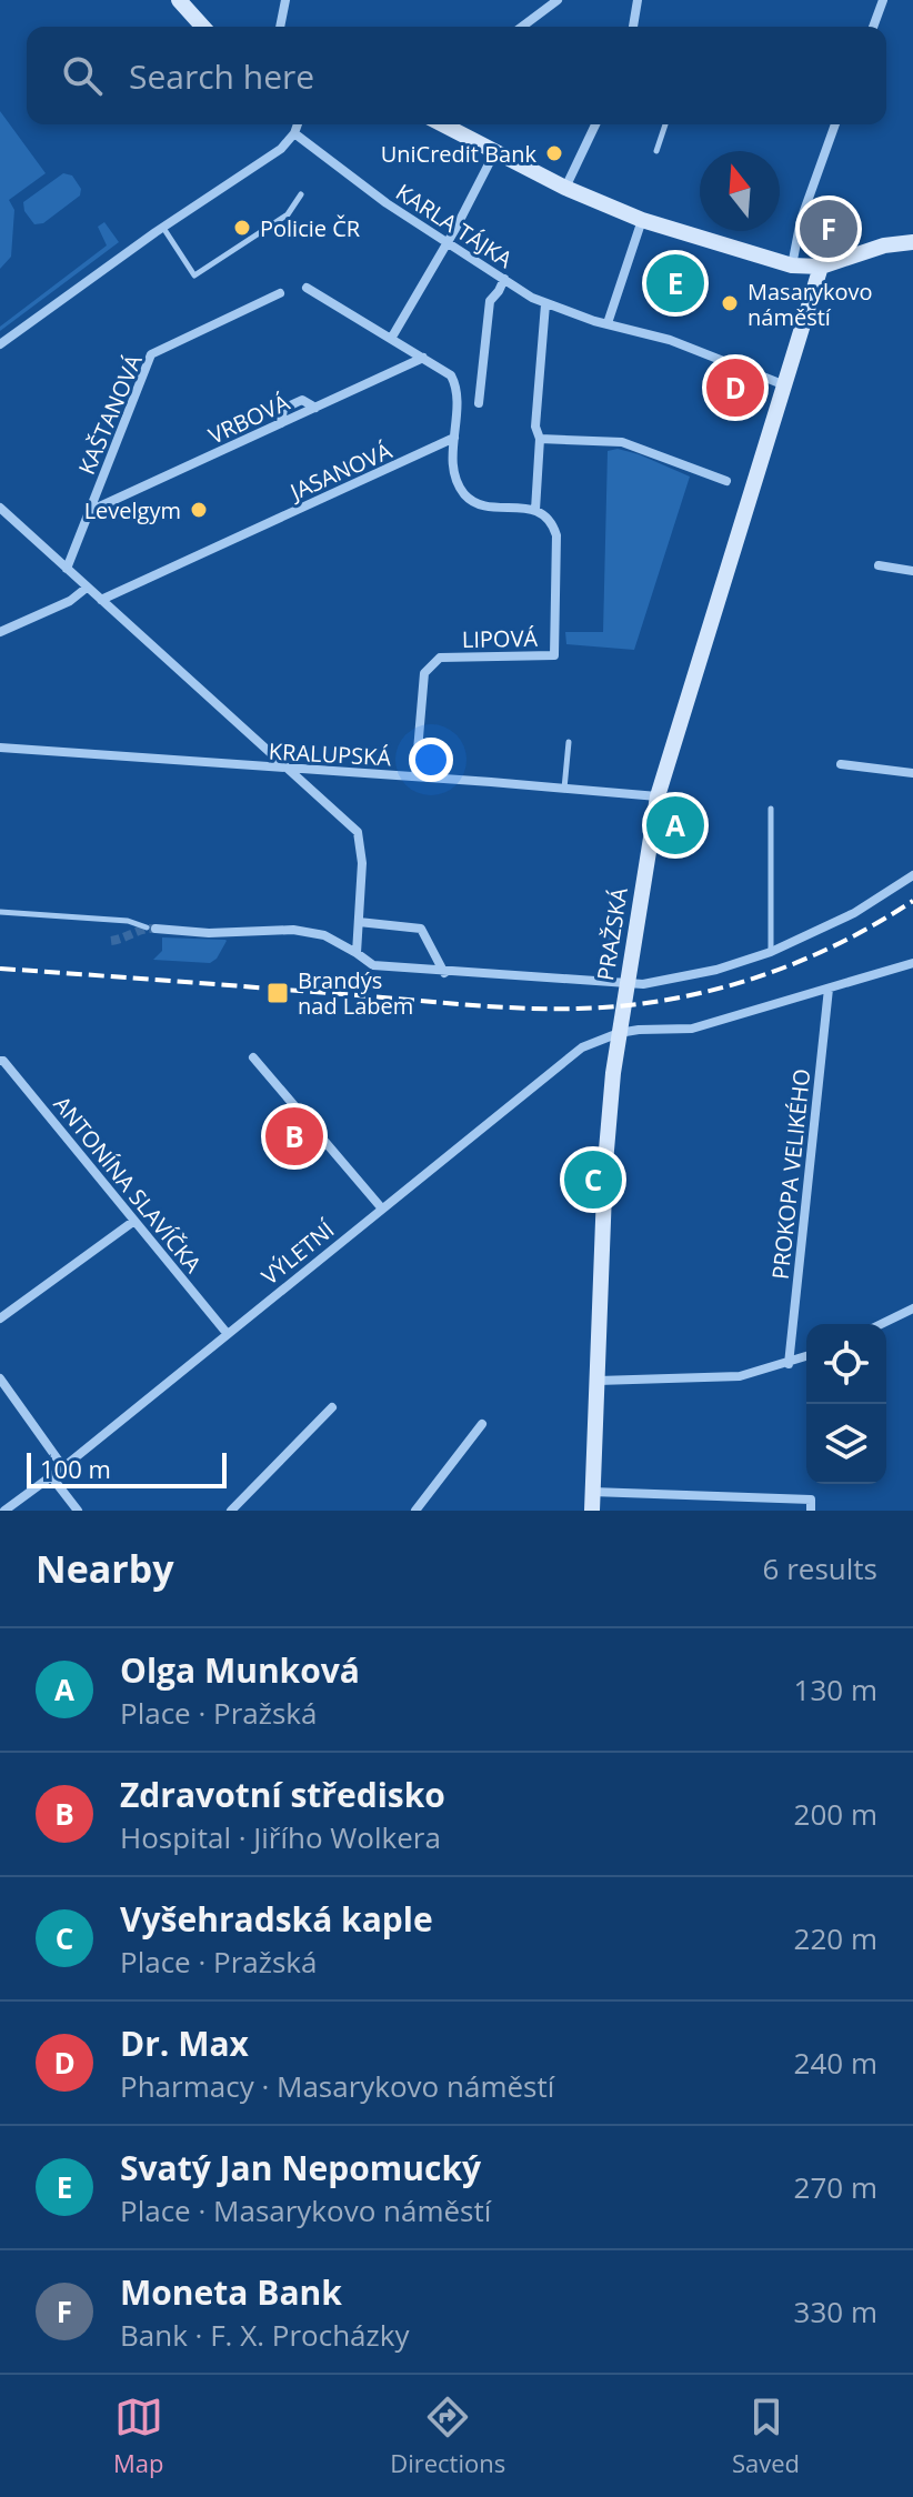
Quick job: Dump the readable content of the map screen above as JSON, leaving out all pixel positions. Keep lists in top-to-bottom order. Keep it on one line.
{"streets":{"main road":["PRAŽSKÁ"],"street":["KARLA TÁJKA","KAŠTANOVÁ","VRBOVÁ","JASANOVÁ","LIPOVÁ","KRALUPSKÁ","PROKOPA VELIKÉHO","ANTONÍNA SLAVÍČKA","VÝLETNÍ"]},"crossings":[["KAŠTANOVÁ","VRBOVÁ"],["LIPOVÁ","KRALUPSKÁ"],["KRALUPSKÁ","PRAŽSKÁ"],["PRAŽSKÁ","VÝLETNÍ"],["PROKOPA VELIKÉHO","VÝLETNÍ"],["ANTONÍNA SLAVÍČKA","VÝLETNÍ"]],"places":{"other":["UniCredit Bank","Policie ČR","Masarykovo náměstí","Levelgym"],"transit":["Brandýs nad Labem"]},"scale_bar":"100 m","north":"top","page":{"search":"Search here","pins":["F","E","D","A","B","C"],"scale":"100 m","heading":["Nearby","6 results"],"list":[{"mark":"A","name":"Olga Munková","note":"Place · Pražská","value":"130 m"},{"mark":"B","name":"Zdravotní středisko","note":"Hospital · Jiřího Wolkera","value":"200 m"},{"mark":"C","name":"Vyšehradská kaple","note":"Place · Pražská","value":"220 m"},{"mark":"D","name":"Dr. Max","note":"Pharmacy · Masarykovo náměstí","value":"240 m"},{"mark":"E","name":"Svatý Jan Nepomucký","note":"Place · Masarykovo náměstí","value":"270 m"},{"mark":"F","name":"Moneta Bank","note":"Bank · F. X. Procházky","value":"330 m"}],"nav":["Map","Directions","Saved"]}}
